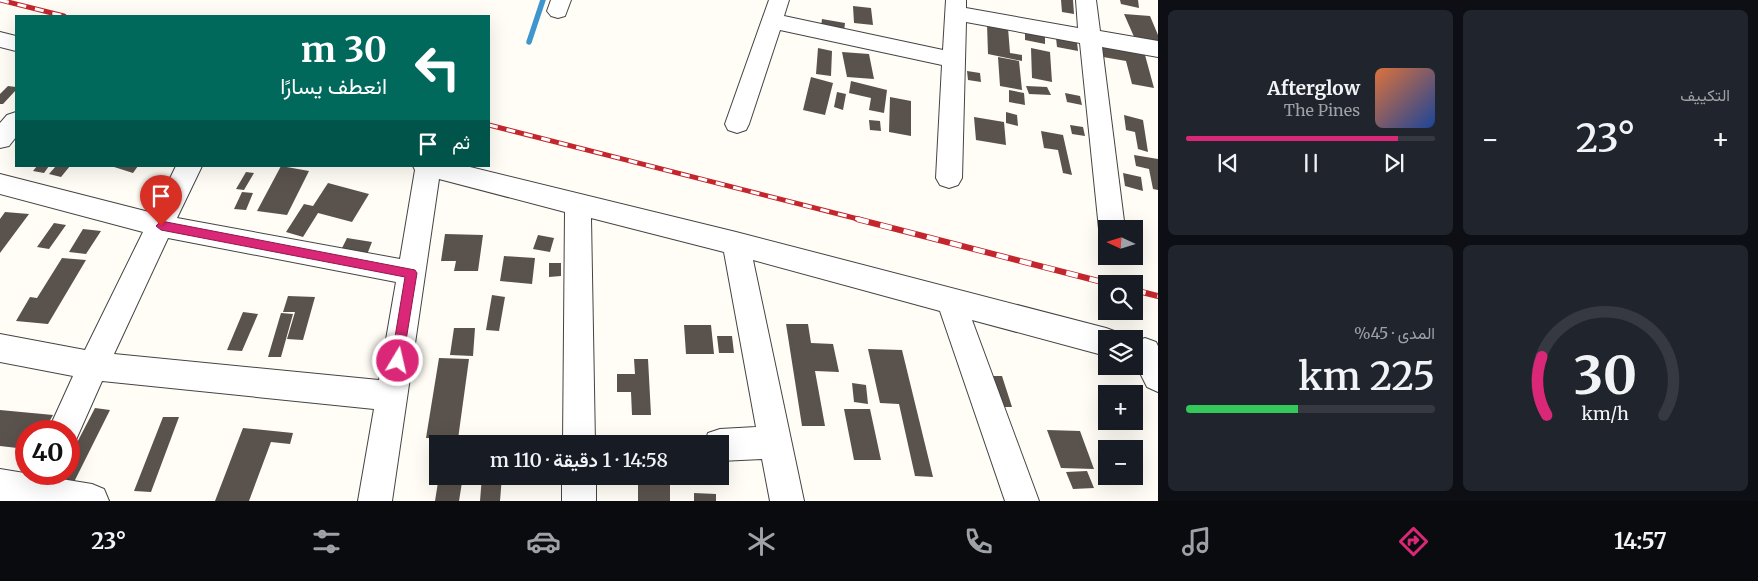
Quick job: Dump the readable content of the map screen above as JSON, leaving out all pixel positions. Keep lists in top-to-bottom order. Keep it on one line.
{"north":"left","page":{"tile":["التكييف",["المدى · 45%","225 km"]],"turn":["30 m","انعطف يسارًا"],"song":["Afterglow","The Pines"],"heat":["−","23°","+"],"then":"ثم","map_buttons":["+","−"],"limit":"40","trip":"14:58 · 1 دقيقة · 110 m","tabs":["14:57","23°"],"gauge":["30","km/h"]}}
